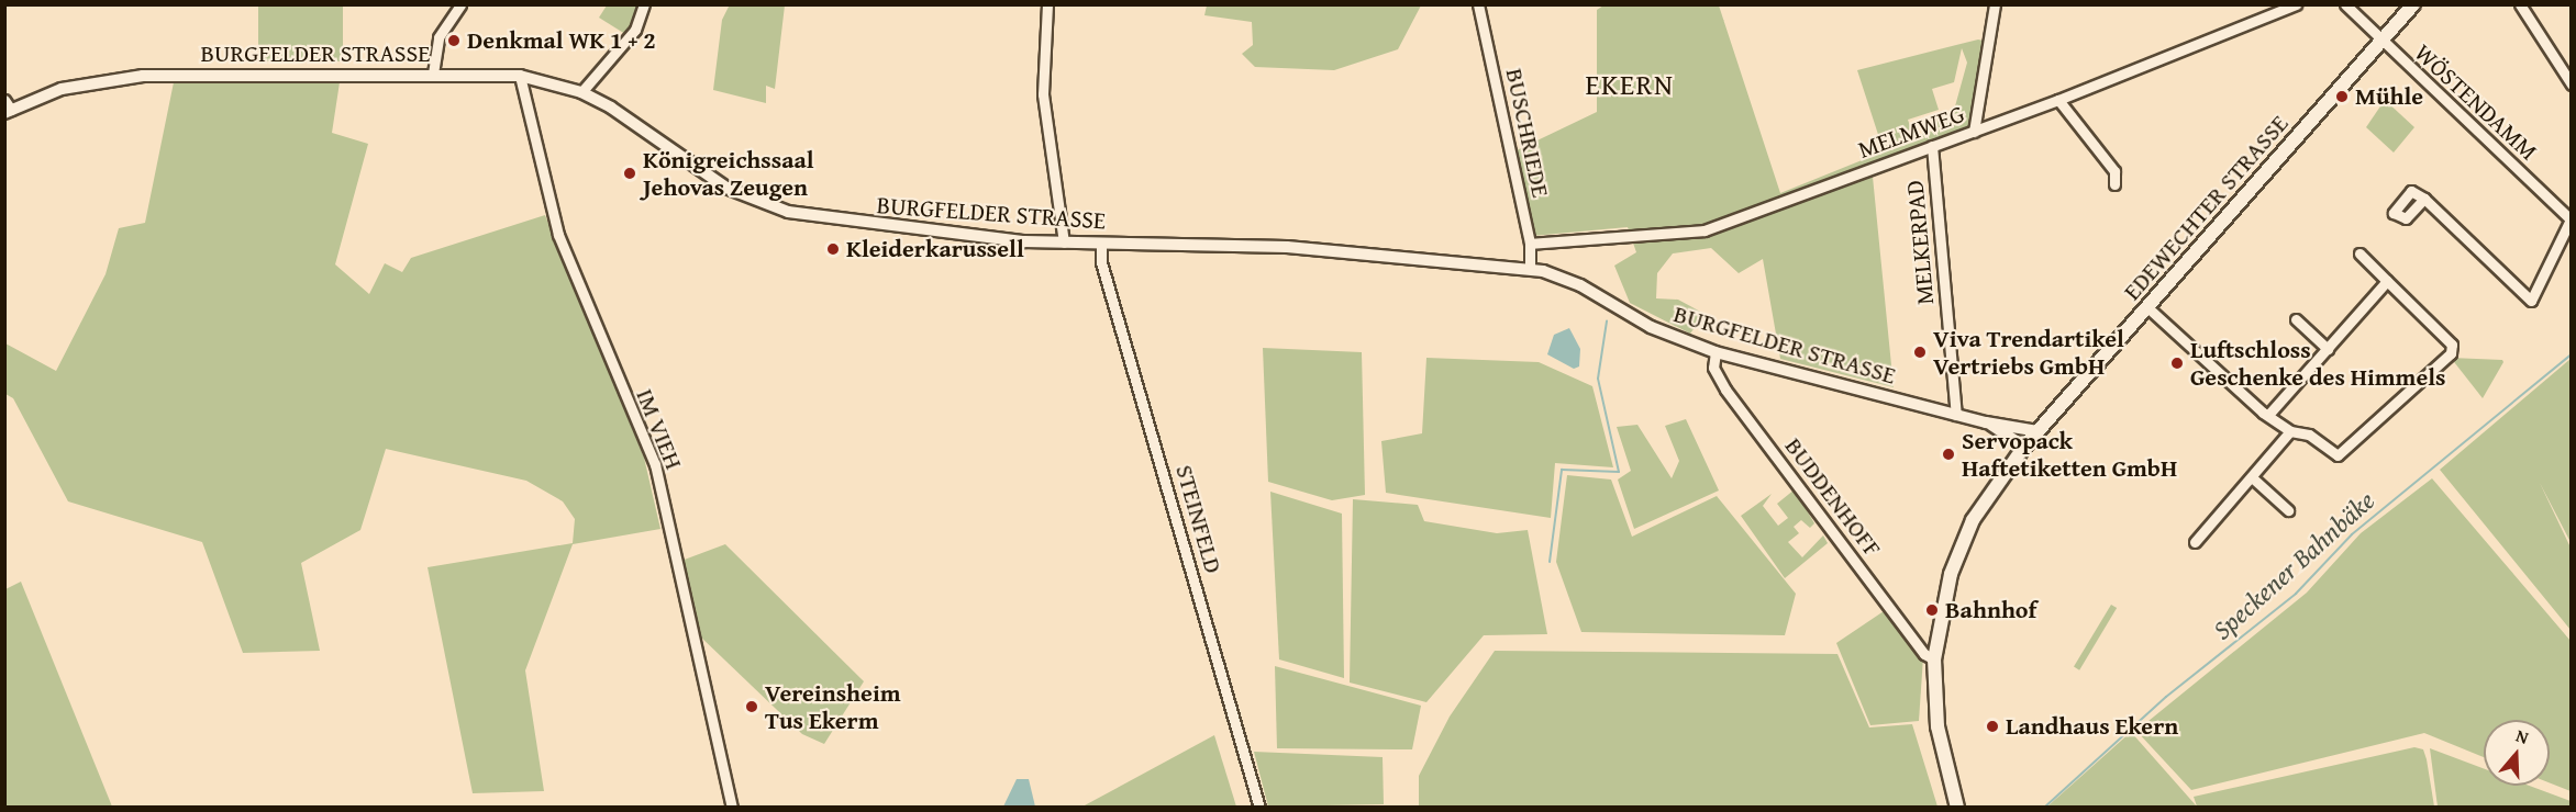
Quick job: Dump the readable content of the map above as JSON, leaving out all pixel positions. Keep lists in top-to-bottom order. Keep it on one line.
{"streets":{"main road":["EDEWECHTER STRASSE"],"street":["BURGFELDER STRASSE","WÖSTENDAMM","MELMWEG","BUSCHRIEDE","MELKERPAD","IM VIEH","BUDDENHOFF","STEINFELD"]},"crossings":[["BURGFELDER STRASSE","BUSCHRIEDE"],["BURGFELDER STRASSE","EDEWECHTER STRASSE"],["BURGFELDER STRASSE","MELKERPAD"],["BURGFELDER STRASSE","IM VIEH"],["BURGFELDER STRASSE","BUDDENHOFF"],["BURGFELDER STRASSE","STEINFELD"],["WÖSTENDAMM","EDEWECHTER STRASSE"],["MELMWEG","BUSCHRIEDE"],["MELMWEG","MELKERPAD"],["EDEWECHTER STRASSE","BUDDENHOFF"]],"districts":["EKERN"],"water":["Speckener Bahnbäke"],"places":["Denkmal WK 1 + 2","Mühle","Königreichssaal Jehovas Zeugen","Kleiderkarussell","Viva Trendartikel Vertriebs GmbH","Luftschloss Geschenke des Himmels","Servopack Haftetiketten GmbH","Bahnhof","Vereinsheim Tus Ekerm","Landhaus Ekern"],"north":"top"}
